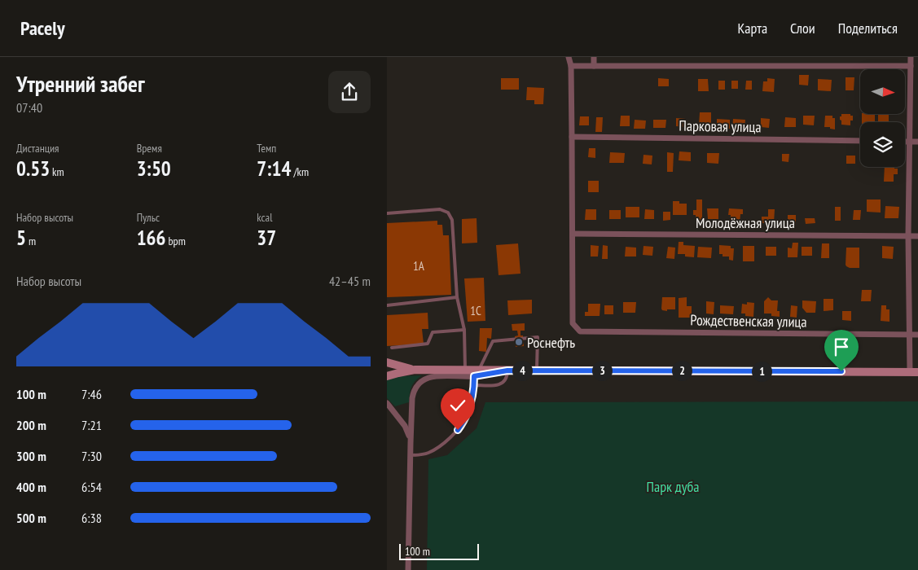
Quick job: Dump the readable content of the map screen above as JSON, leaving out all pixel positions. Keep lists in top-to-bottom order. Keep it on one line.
{"streets":{"street":["Парковая улица","Молодёжная улица","Рождественская улица"]},"crossings":[["Молодёжная улица","Рождественская улица"]],"parks":["Парк дуба"],"places":["Роснефть"],"house_numbers":["1А","1С"],"scale_bar":"100 m","north":"right","page":{"header":"Pacely","nav":["Карта","Слои","Поделиться"],"heading":["Утренний забег","07:40"],"stats":[["Дистанция","0.53 km"],["Время","3:50"],["Темп","7:14 /km"],["Набор высоты","5 m"],["Пульс","166 bpm"],["kcal","37"]],"chart":["Набор высоты","42–45 m"],"pins":["2","3","4","1"],"list":[{"name":"100 m","note":"7:46"},{"name":"200 m","note":"7:21"},{"name":"300 m","note":"7:30"},{"name":"400 m","note":"6:54"},{"name":"500 m","note":"6:38"}],"scale":"100 m"}}
